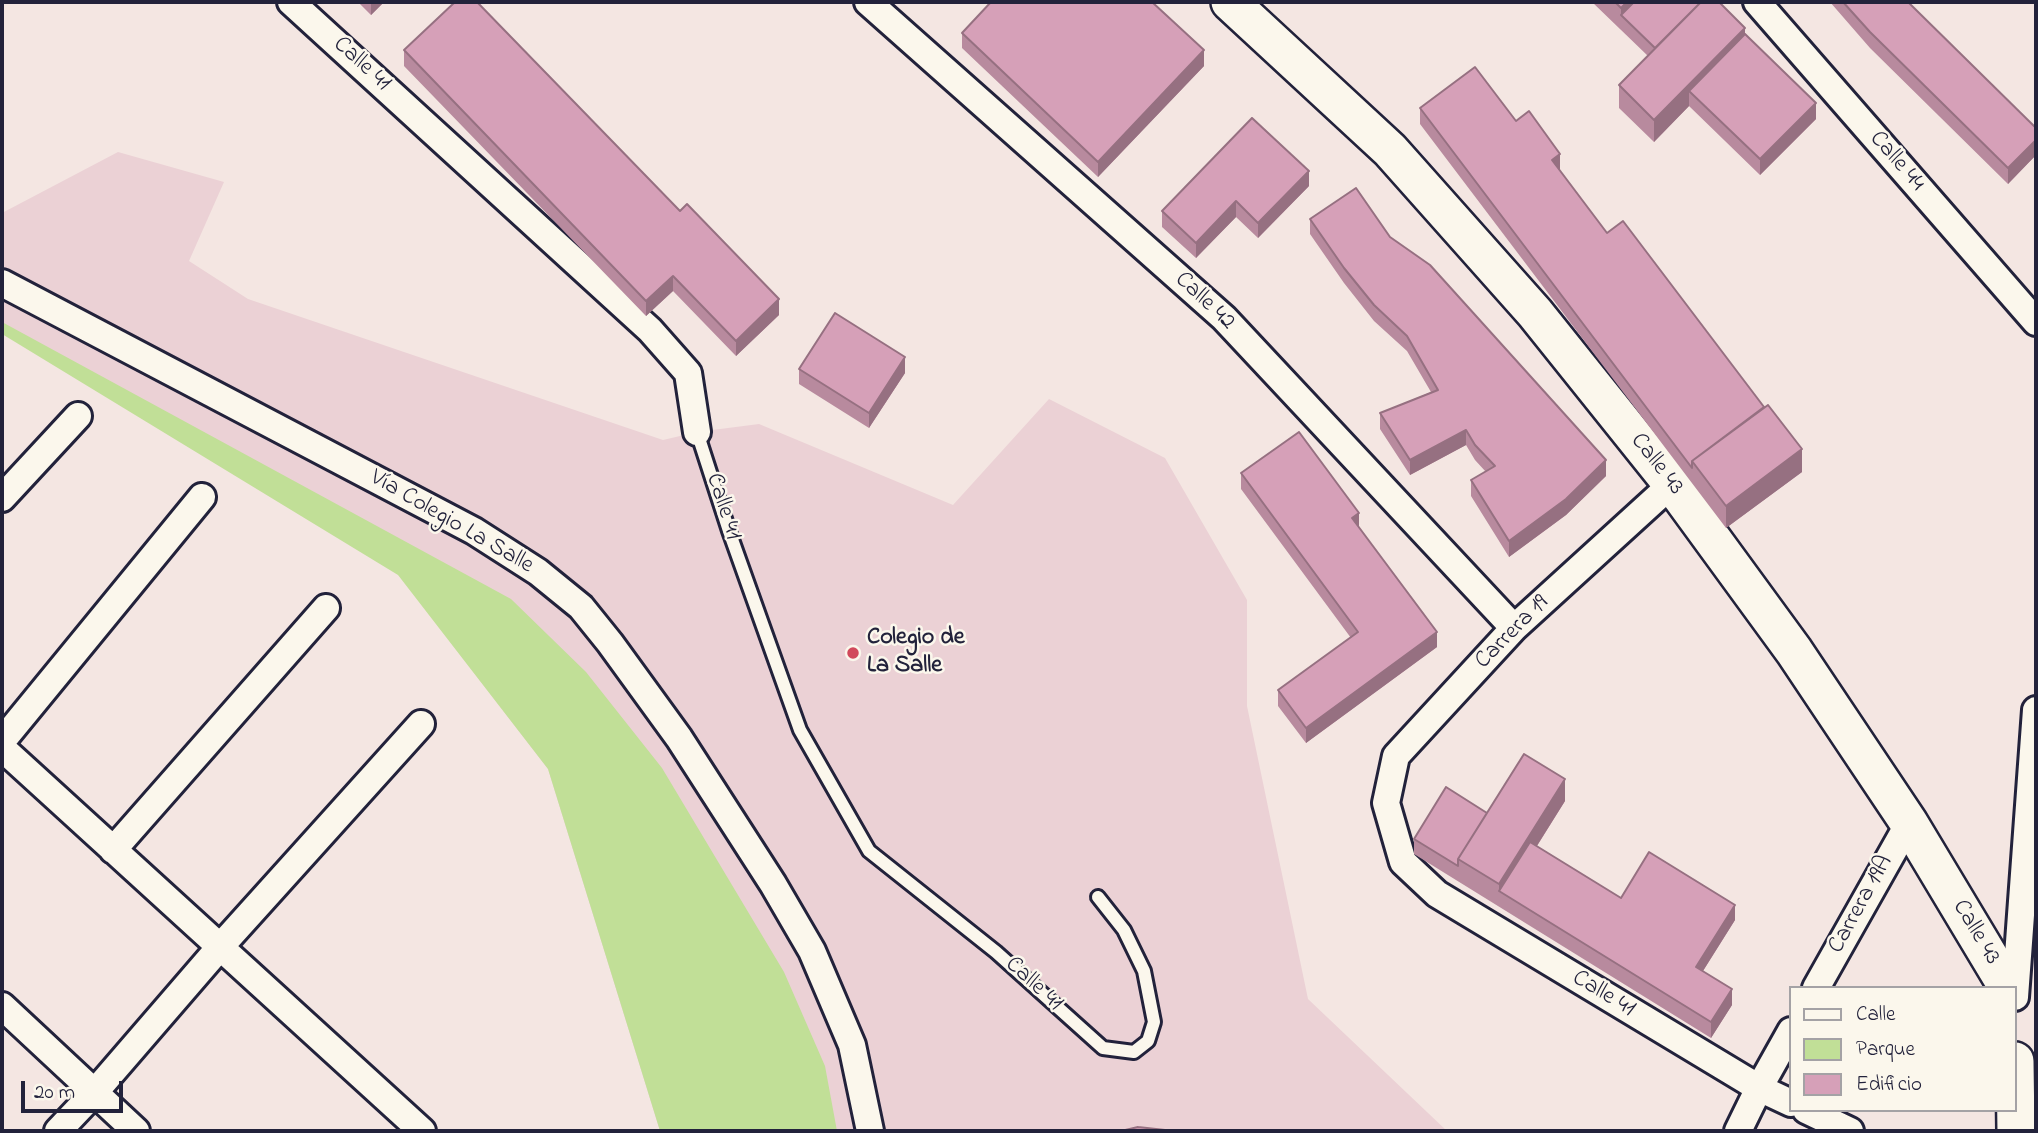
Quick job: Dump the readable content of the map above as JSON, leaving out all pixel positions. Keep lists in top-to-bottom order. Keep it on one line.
{"streets":{"street":["Calle 41","Calle 44","Calle 42","Calle 43","Vía Colegio La Salle","Carrera 19","Carrera 19A"]},"crossings":[["Calle 41","Carrera 19"],["Calle 42","Carrera 19"],["Calle 43","Carrera 19"],["Calle 43","Carrera 19A"]],"places":["Colegio de La Salle"],"legend":["Calle","Parque","Edificio"],"scale_bar":"20 m"}
